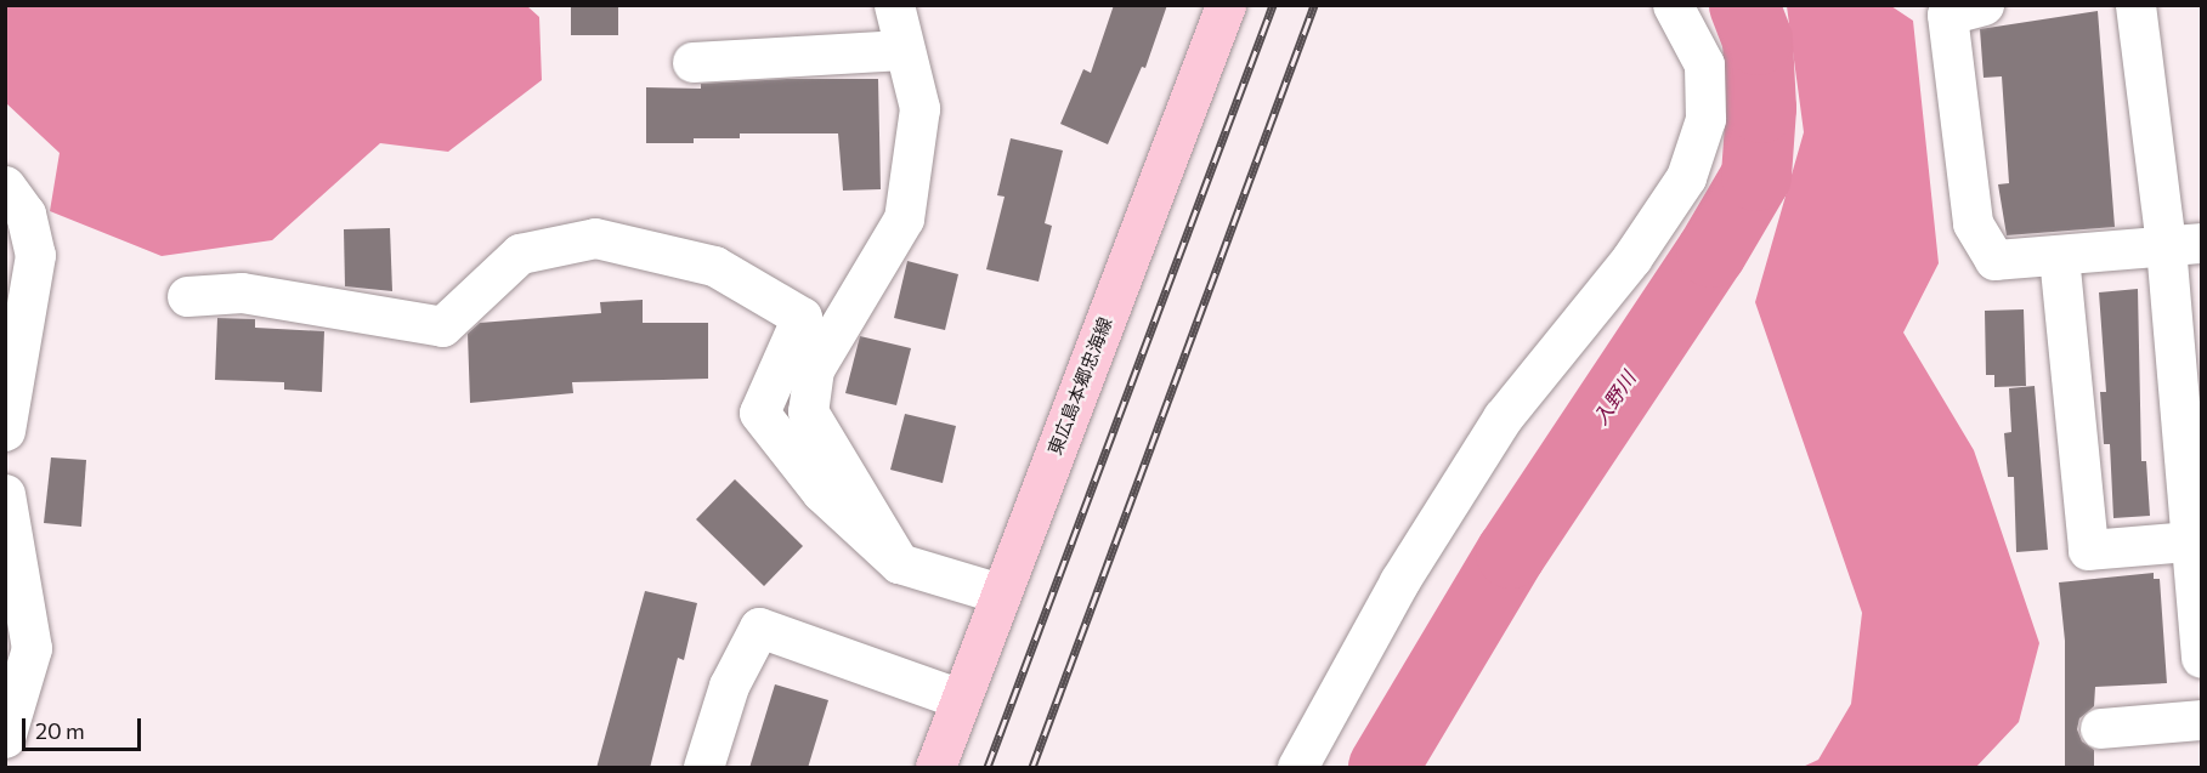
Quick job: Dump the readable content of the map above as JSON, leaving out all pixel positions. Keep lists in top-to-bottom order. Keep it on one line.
{"streets":{"main road":["東広島本郷忠海線"]},"water":["入野川"],"scale_bar":"20 m"}
